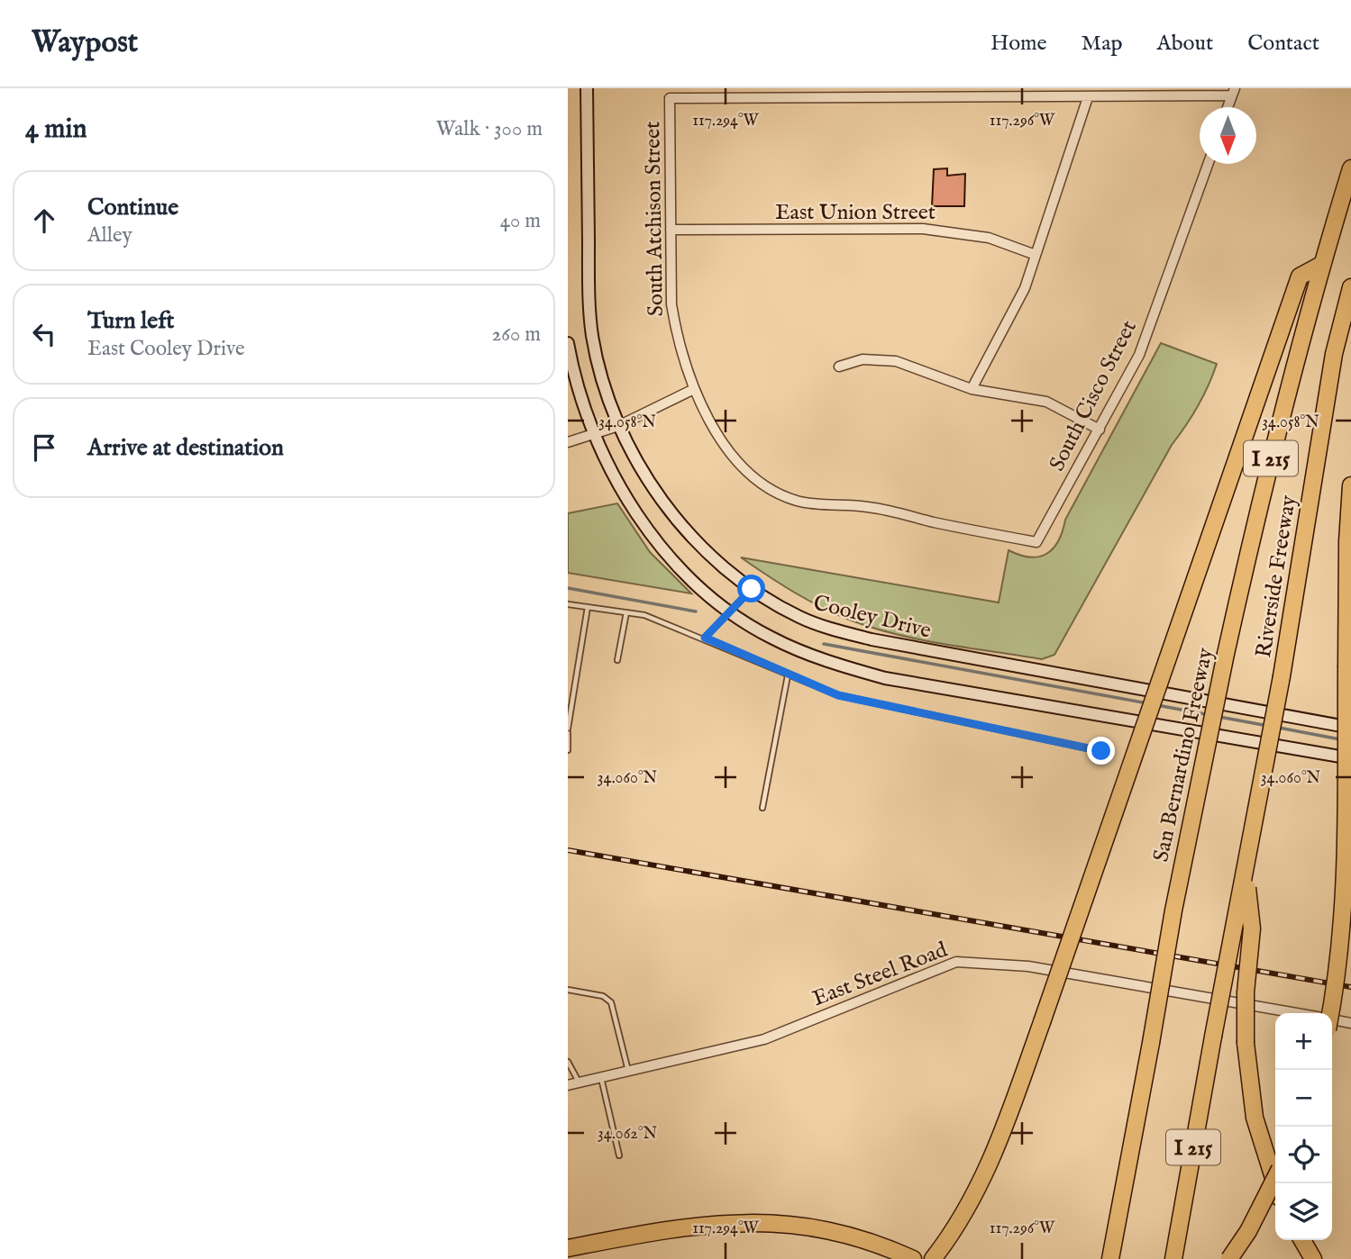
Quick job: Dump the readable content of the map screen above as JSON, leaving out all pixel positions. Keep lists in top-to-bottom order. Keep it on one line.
{"streets":{"highway":["I 215","Riverside Freeway","San Bernardino Freeway"],"street":["East Union Street","South Atchison Street","South Cisco Street","Cooley Drive","East Steel Road"]},"crossings":[["East Union Street","South Atchison Street"],["South Atchison Street","South Cisco Street"],["I 215","Riverside Freeway"],["I 215","San Bernardino Freeway"]],"north":"bottom","page":{"header":"Waypost","nav":["Home","Map","About","Contact"],"heading":["4 min","Walk · 300 m"],"list":[["Continue","Alley","40 m"],["Turn left","East Cooley Drive","260 m"],"Arrive at destination"],"map_buttons":["+","−"]},"coordinates":["117.294°W","117.296°W","34.058°N","34.060°N","34.062°N"]}
